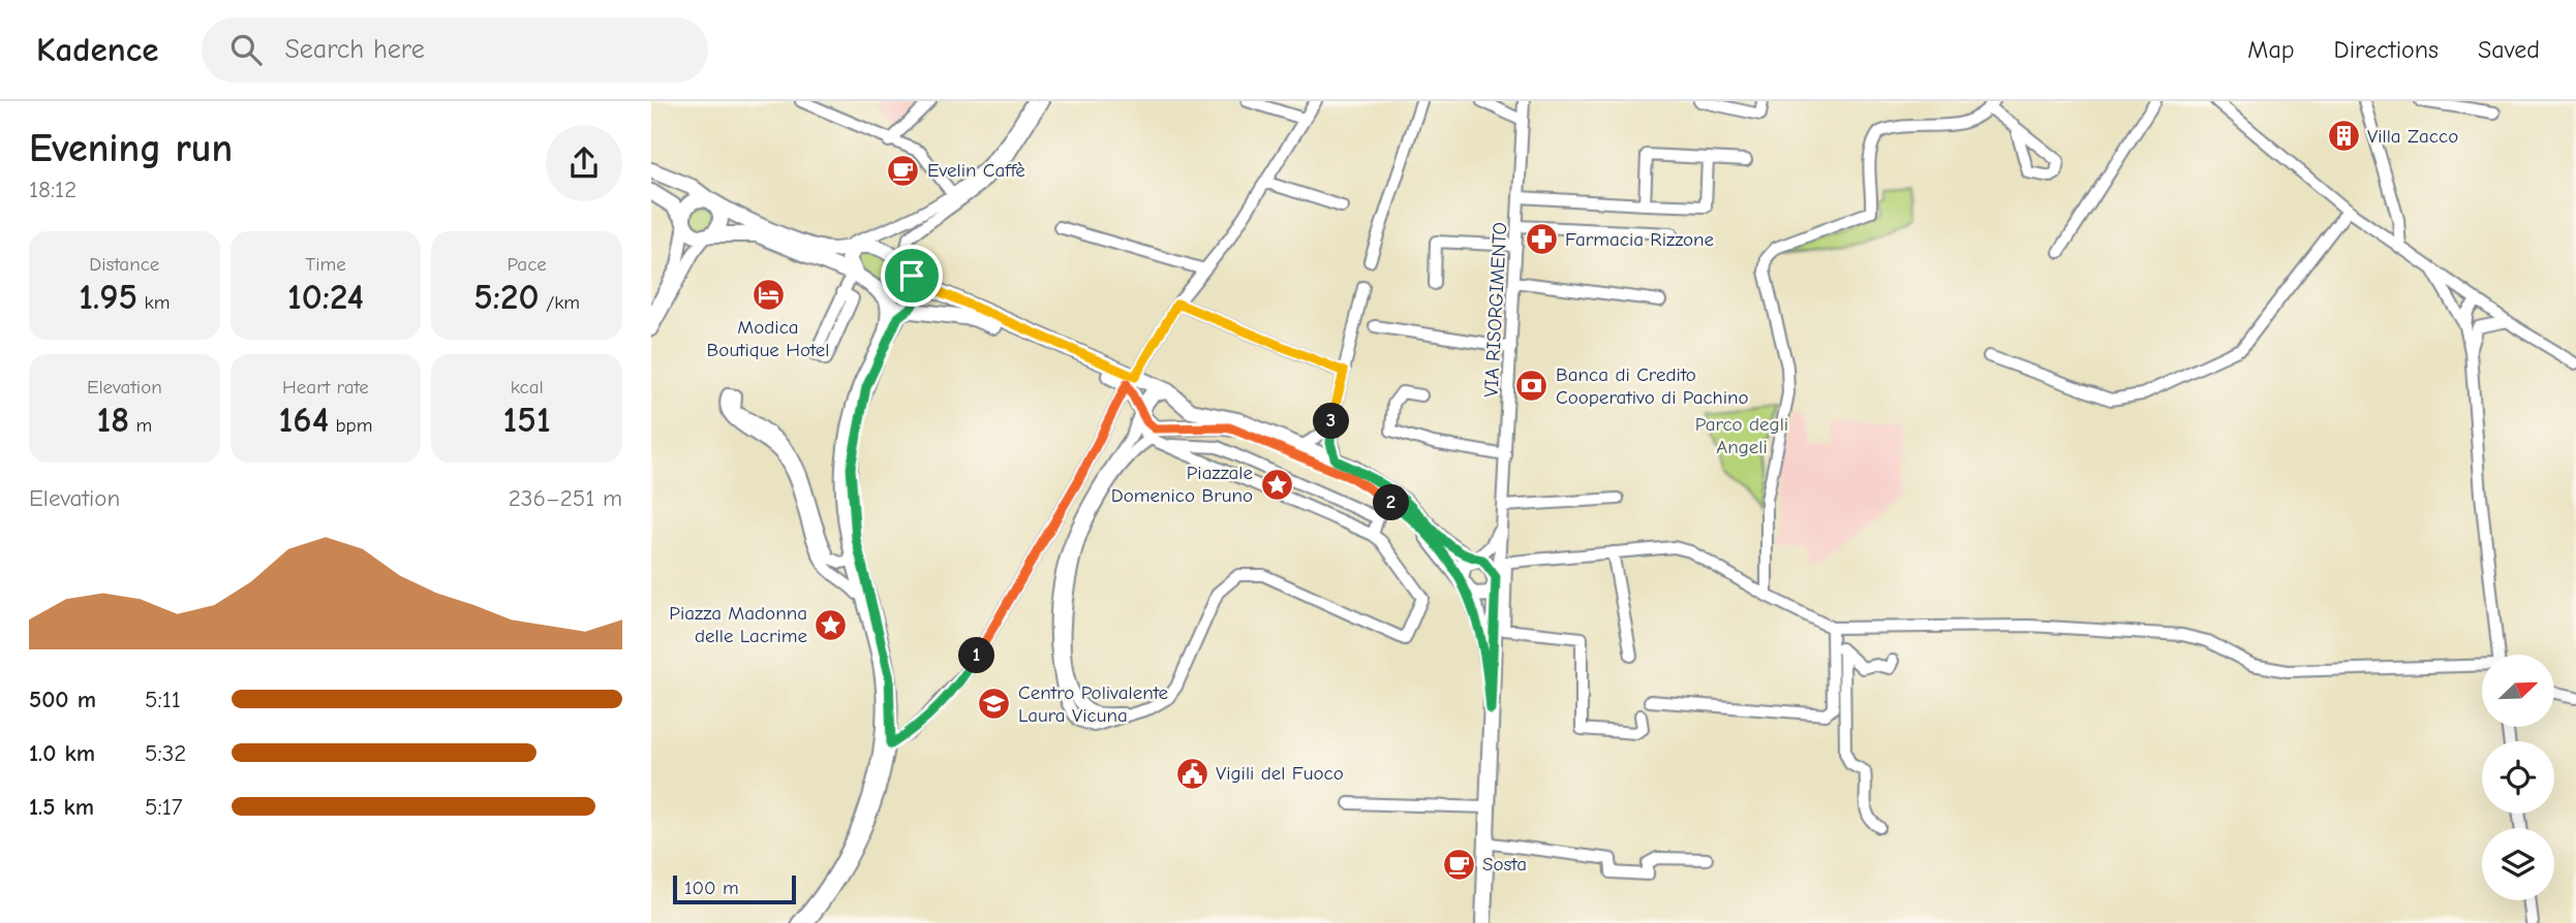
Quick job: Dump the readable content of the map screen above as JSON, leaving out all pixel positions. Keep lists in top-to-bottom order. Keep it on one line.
{"streets":{"street":["VIA RISORGIMENTO"]},"parks":["Parco degli Angeli"],"places":{"building":["Villa Zacco"],"cafe":["Evelin Caffè","Sosta"],"pharmacy":["Farmacia Rizzone"],"hotel":["Modica Boutique Hotel"],"bank":["Banca di Credito Cooperativo di Pachino"],"place":["Piazzale Domenico Bruno","Piazza Madonna delle Lacrime"],"school or university":["Centro Polivalente Laura Vicuna"],"public building":["Vigili del Fuoco"]},"scale_bar":"100 m","north":"top right","page":{"header":"Kadence","search":"Search here","nav":["Map","Directions","Saved"],"heading":["Evening run","18:12"],"stats":[["Distance","1.95 km"],["Time","10:24"],["Pace","5:20 /km"],["Elevation","18 m"],["Heart rate","164 bpm"],["kcal","151"]],"pins":["3","2","1"],"chart":["Elevation","236–251 m"],"list":[{"name":"500 m","note":"5:11"},{"name":"1.0 km","note":"5:32"},{"name":"1.5 km","note":"5:17"}],"scale":"100 m"}}
